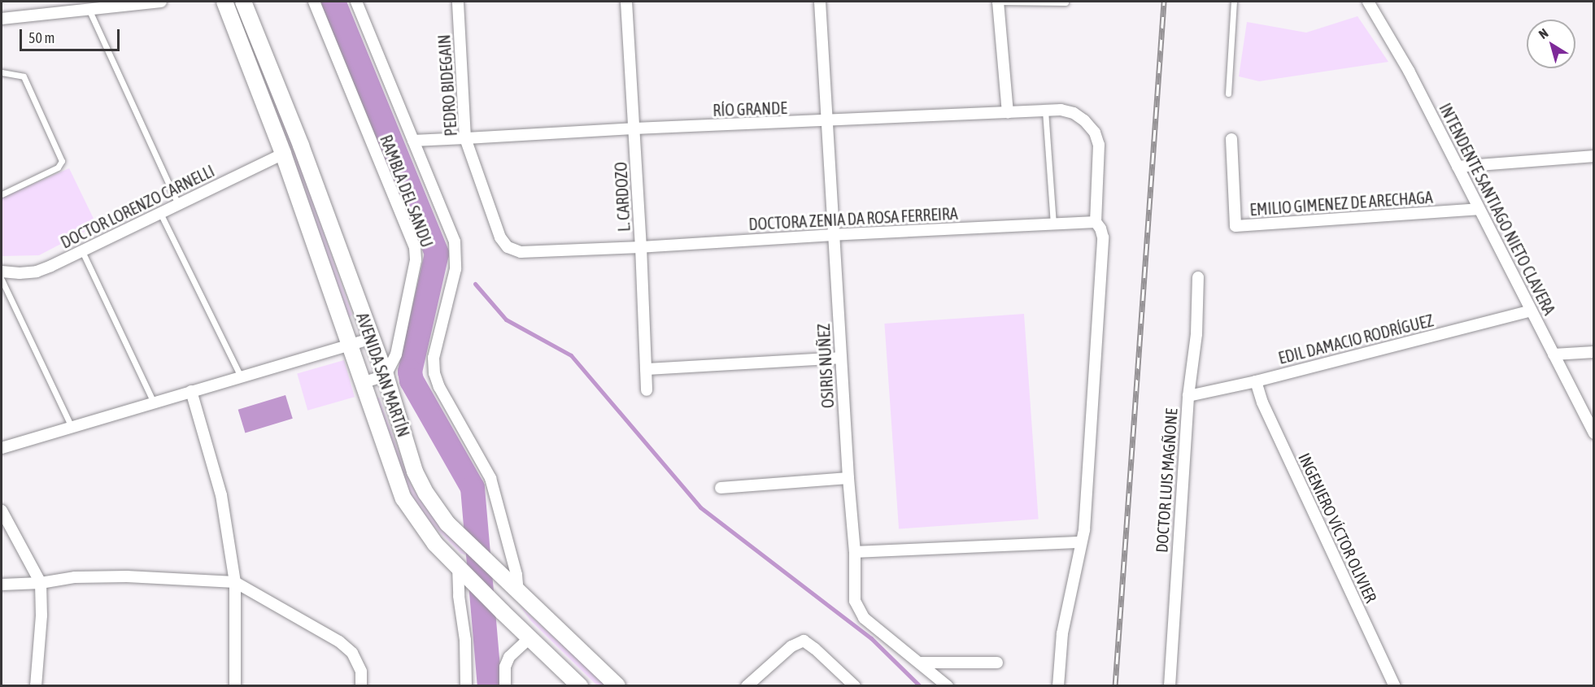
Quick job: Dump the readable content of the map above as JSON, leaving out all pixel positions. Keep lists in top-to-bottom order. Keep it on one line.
{"streets":{"street":["PEDRO BIDEGAIN","RÍO GRANDE","RAMBLA DEL SANDU","L. CARDOZO","EMILIO GIMENEZ DE ARECHAGA","DOCTOR LORENZO CARNELLI","INTENDENTE SANTIAGO NIETO CLAVERA","DOCTORA ZENIA DA ROSA FERREIRA","EDIL DAMACIO RODRÍGUEZ","OSIRIS NUÑEZ","AVENIDA SAN MARTÍN","DOCTOR LUIS MAGÑONE","INGENIERO VÍCTOR OLIVIER"]},"crossings":[["PEDRO BIDEGAIN","RÍO GRANDE"],["PEDRO BIDEGAIN","DOCTORA ZENIA DA ROSA FERREIRA"],["RÍO GRANDE","L. CARDOZO"],["RÍO GRANDE","DOCTORA ZENIA DA ROSA FERREIRA"],["RÍO GRANDE","OSIRIS NUÑEZ"],["RAMBLA DEL SANDU","AVENIDA SAN MARTÍN"],["L. CARDOZO","DOCTORA ZENIA DA ROSA FERREIRA"],["EMILIO GIMENEZ DE ARECHAGA","INTENDENTE SANTIAGO NIETO CLAVERA"],["DOCTOR LORENZO CARNELLI","AVENIDA SAN MARTÍN"],["INTENDENTE SANTIAGO NIETO CLAVERA","EDIL DAMACIO RODRÍGUEZ"],["DOCTORA ZENIA DA ROSA FERREIRA","OSIRIS NUÑEZ"],["EDIL DAMACIO RODRÍGUEZ","DOCTOR LUIS MAGÑONE"],["EDIL DAMACIO RODRÍGUEZ","INGENIERO VÍCTOR OLIVIER"]],"scale_bar":"50 m","north":"top left"}
